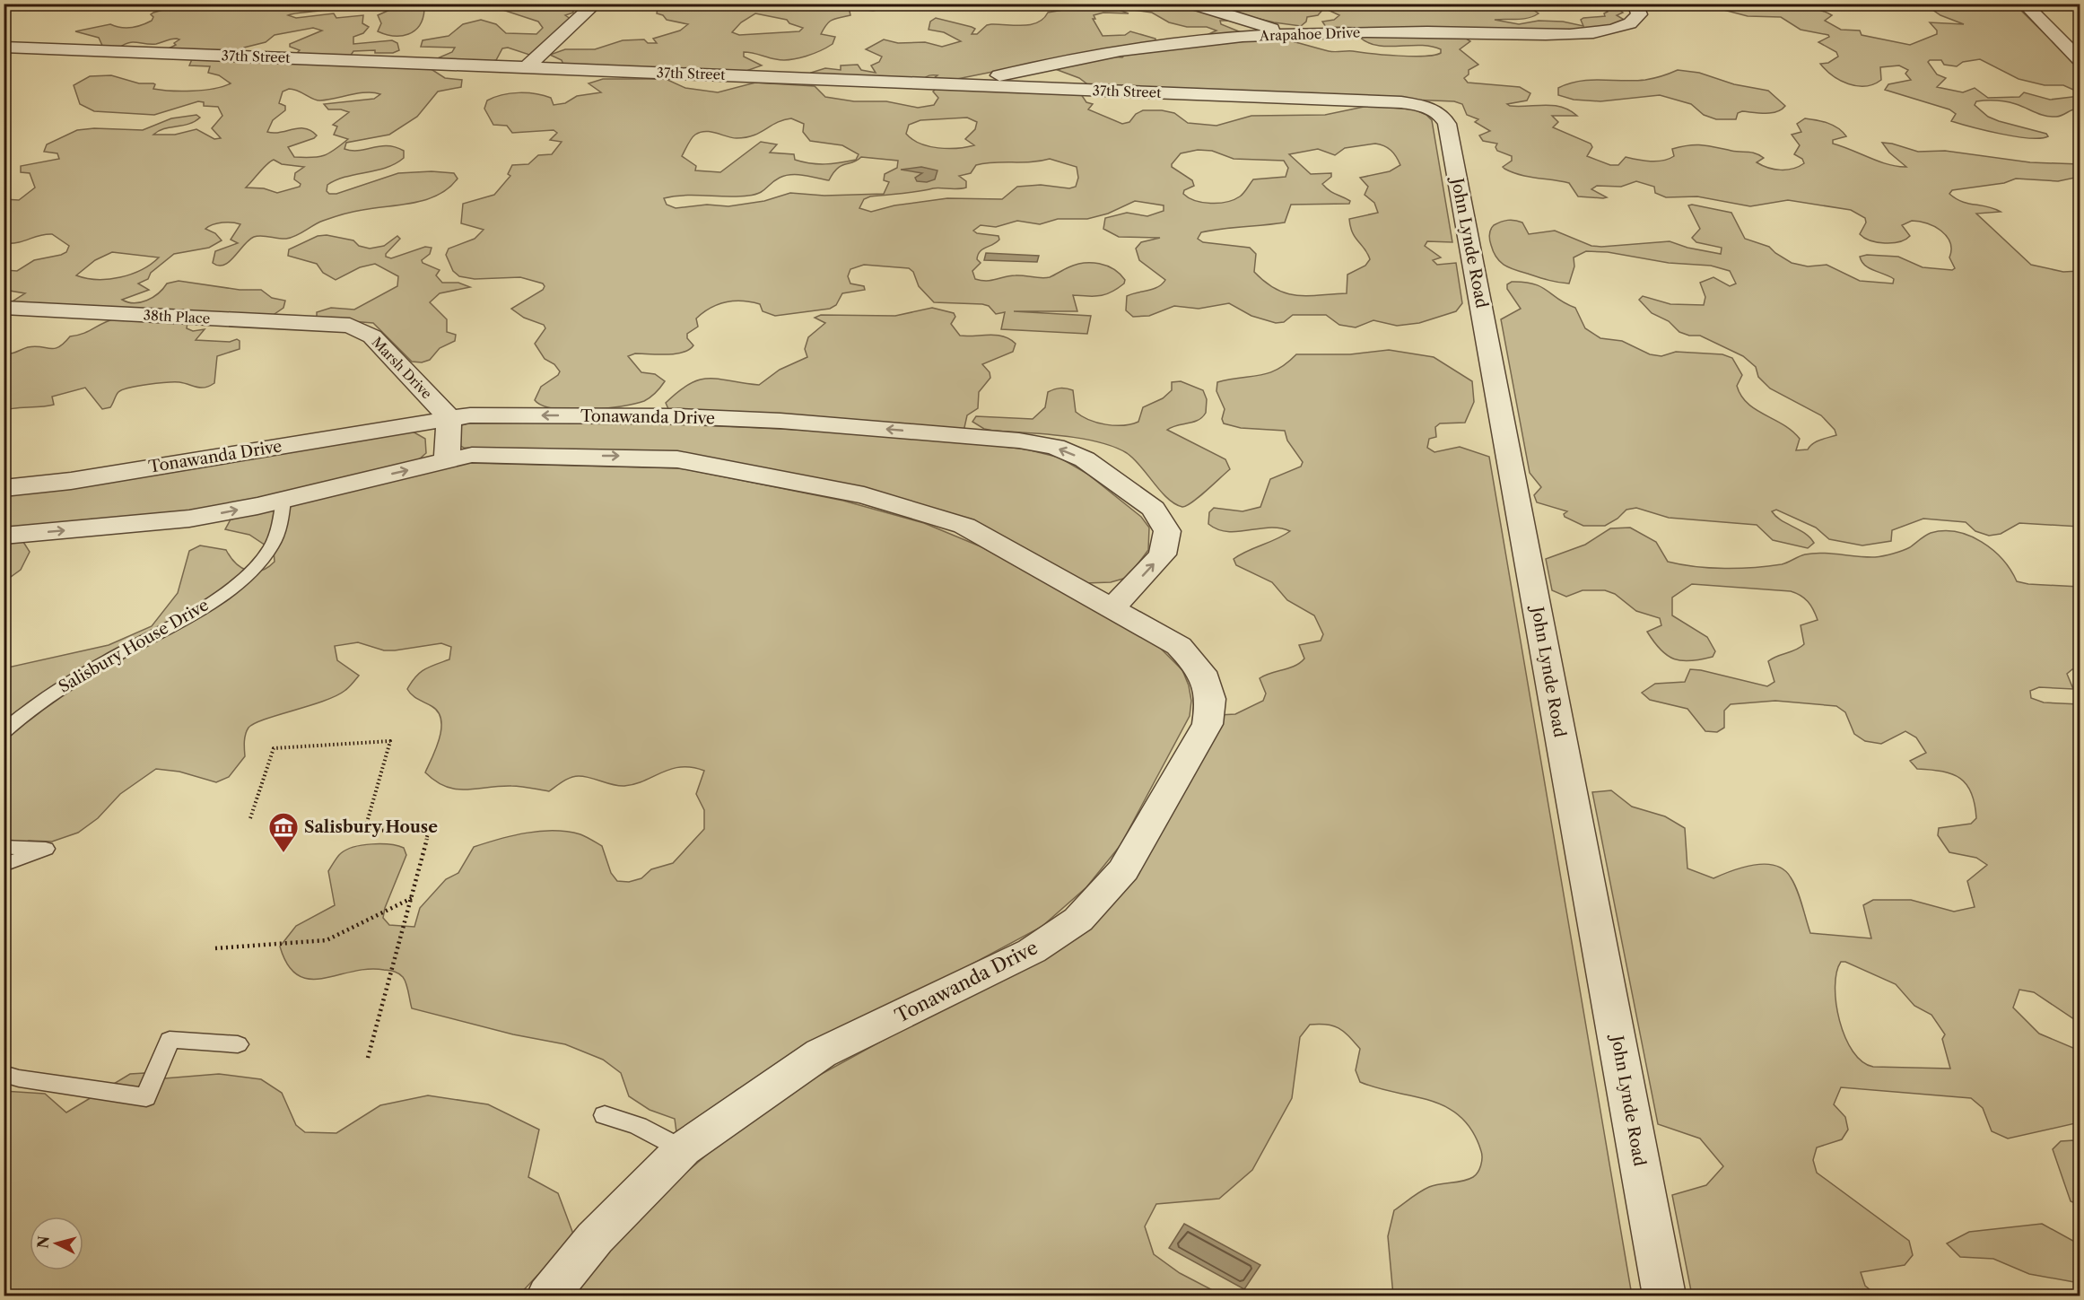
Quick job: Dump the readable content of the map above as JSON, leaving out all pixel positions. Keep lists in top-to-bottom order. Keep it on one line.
{"streets":{"street":["Arapahoe Drive","37th Street","John Lynde Road","38th Place","Marsh Drive","Tonawanda Drive"],"lane":["Salisbury House Drive"]},"crossings":[["Arapahoe Drive","37th Street"],["37th Street","John Lynde Road"],["38th Place","Marsh Drive"],["Marsh Drive","Tonawanda Drive"],["Tonawanda Drive","Salisbury House Drive"]],"places":{"museum":["Salisbury House"]},"north":"left"}
